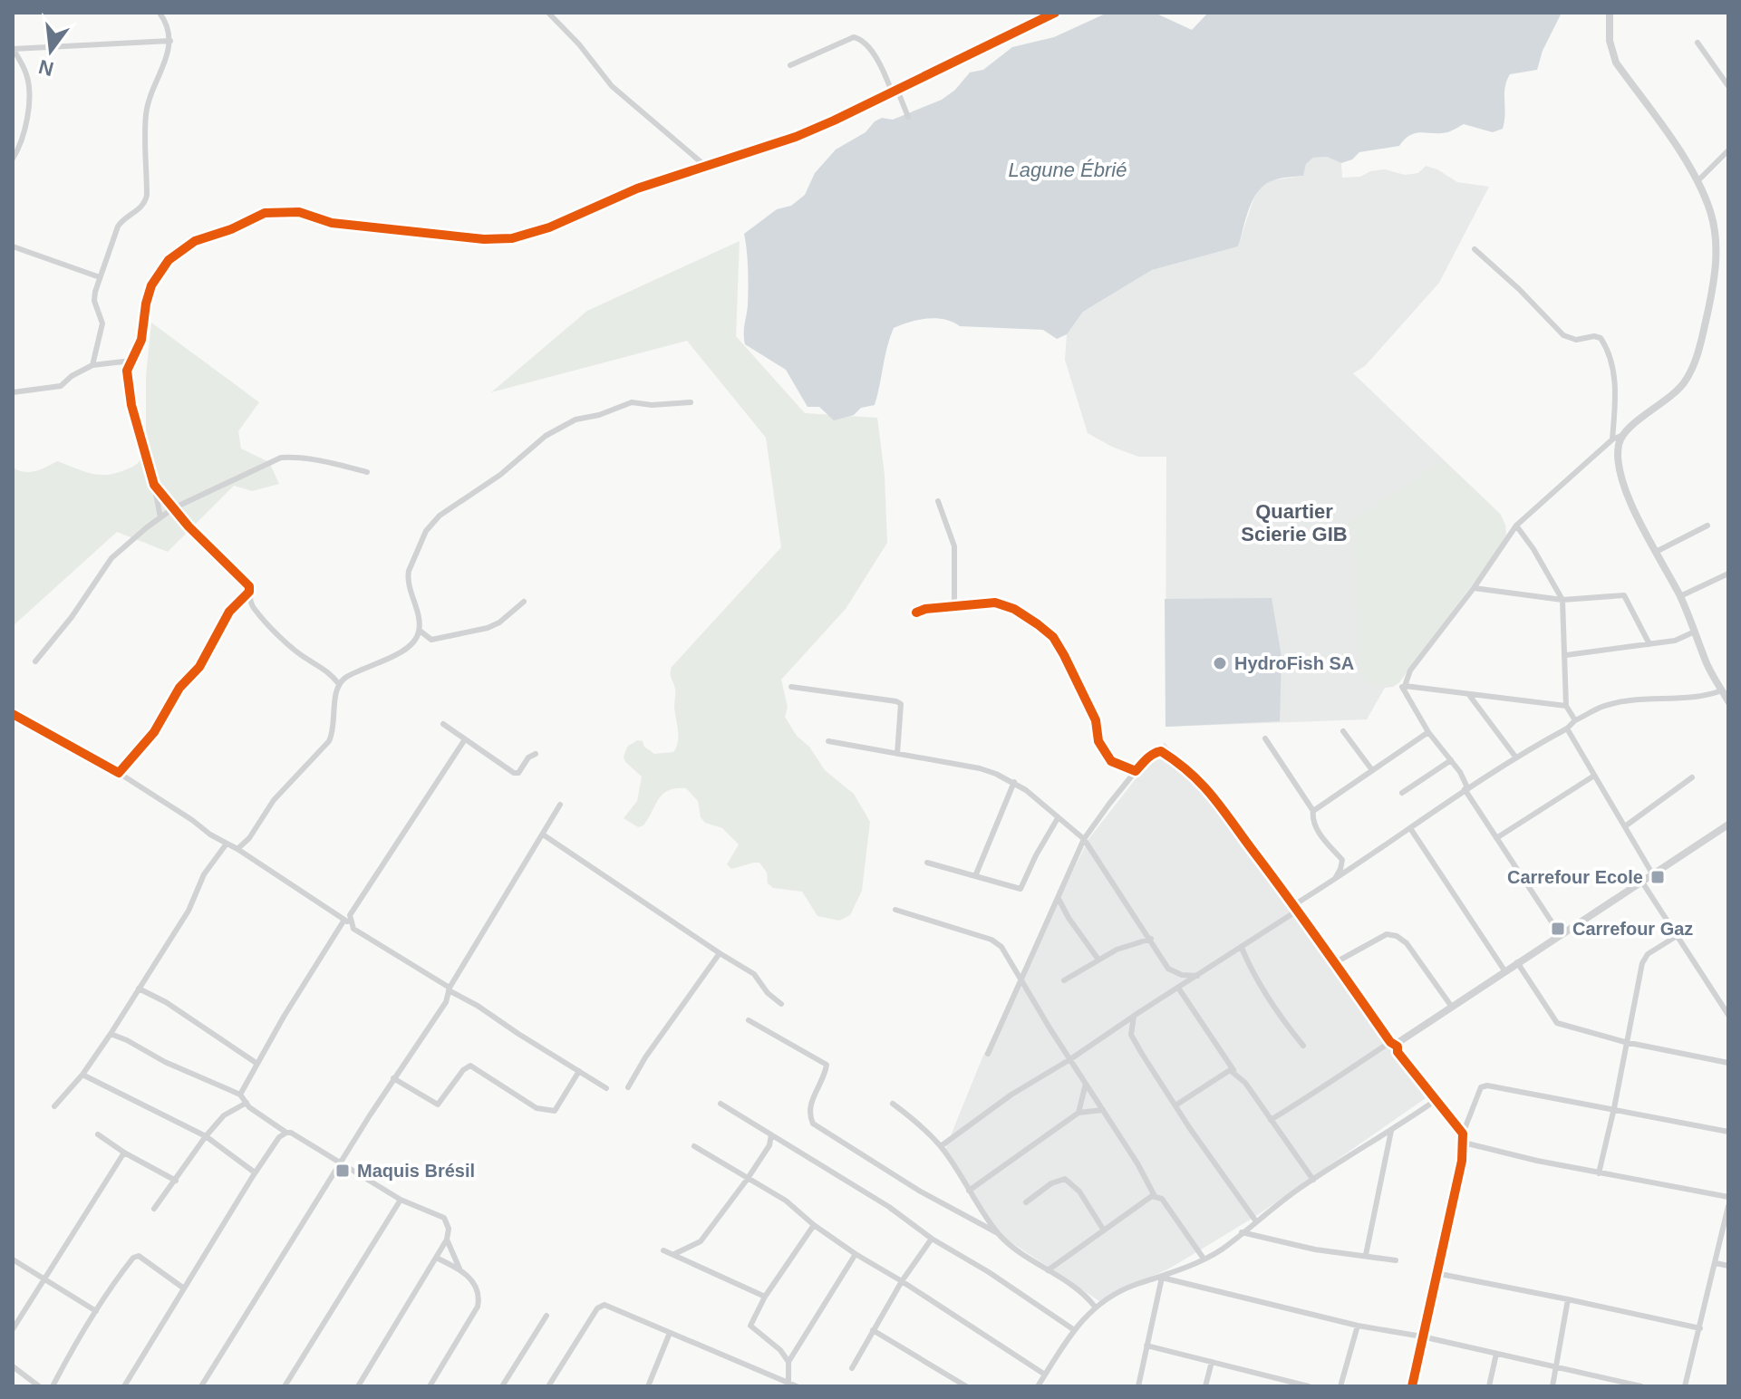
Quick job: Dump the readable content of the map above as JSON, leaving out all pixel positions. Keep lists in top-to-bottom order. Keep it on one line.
{"districts":["Quartier Scierie GIB"],"water":["Lagune Ébrié"],"places":{"other":["HydroFish SA"],"transit":["Carrefour Ecole","Carrefour Gaz","Maquis Brésil"]},"north":"bottom"}
